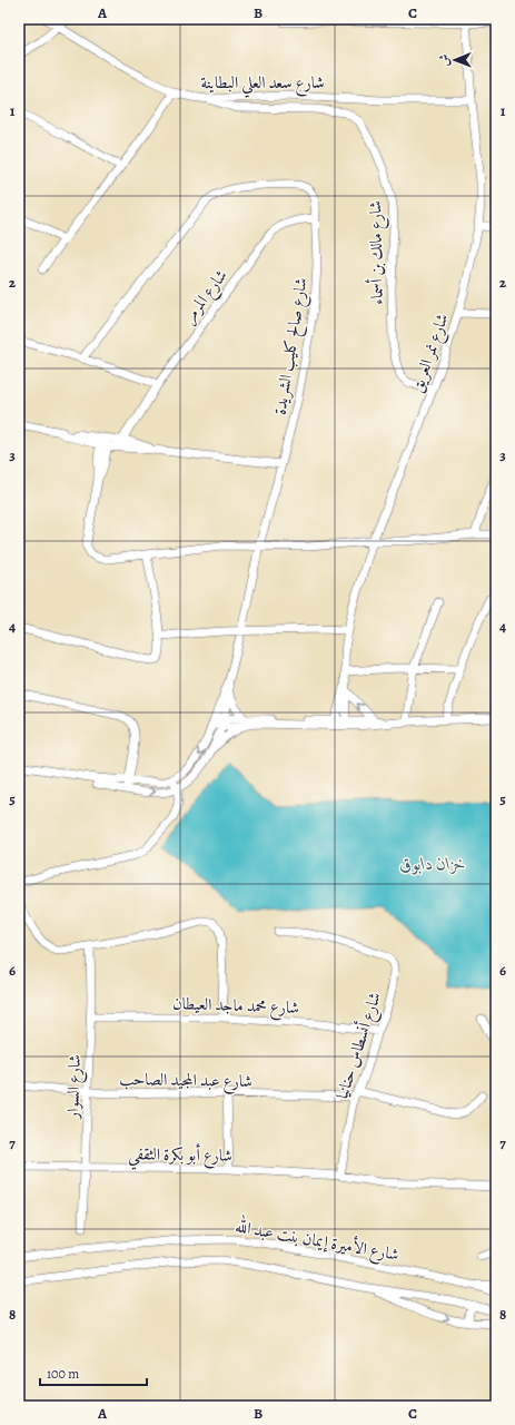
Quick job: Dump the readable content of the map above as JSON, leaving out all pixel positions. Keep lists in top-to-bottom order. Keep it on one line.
{"streets":{"street":["شارع سعد العلي البطاينة","شارع مالك بن أسماء","شارع المرمر","شارع صالح كليب الشريدة","شارع نمر العريق","شارع محمد ماجد العيطان","شارع أنسطاس حنانيا","شارع عبد المجيد الصاحب","شارع السوار","شارع أبو بكرة الثقفي","شارع الأميرة إيمان بنت عبد الله"]},"crossings":[["شارع سعد العلي البطاينة","شارع مالك بن أسماء"],["شارع سعد العلي البطاينة","شارع نمر العريق"],["شارع مالك بن أسماء","شارع نمر العريق"],["شارع المرمر","شارع صالح كليب الشريدة"],["شارع محمد ماجد العيطان","شارع أنسطاس حنانيا"],["شارع محمد ماجد العيطان","شارع السوار"],["شارع أنسطاس حنانيا","شارع عبد المجيد الصاحب"],["شارع أنسطاس حنانيا","شارع أبو بكرة الثقفي"],["شارع عبد المجيد الصاحب","شارع السوار"],["شارع السوار","شارع أبو بكرة الثقفي"]],"water":["خزان دابوق"],"scale_bar":"100 m","north":"left","grid":{"columns":["A","B","C"],"rows":["1","2","3","4","5","6","7","8"]}}
